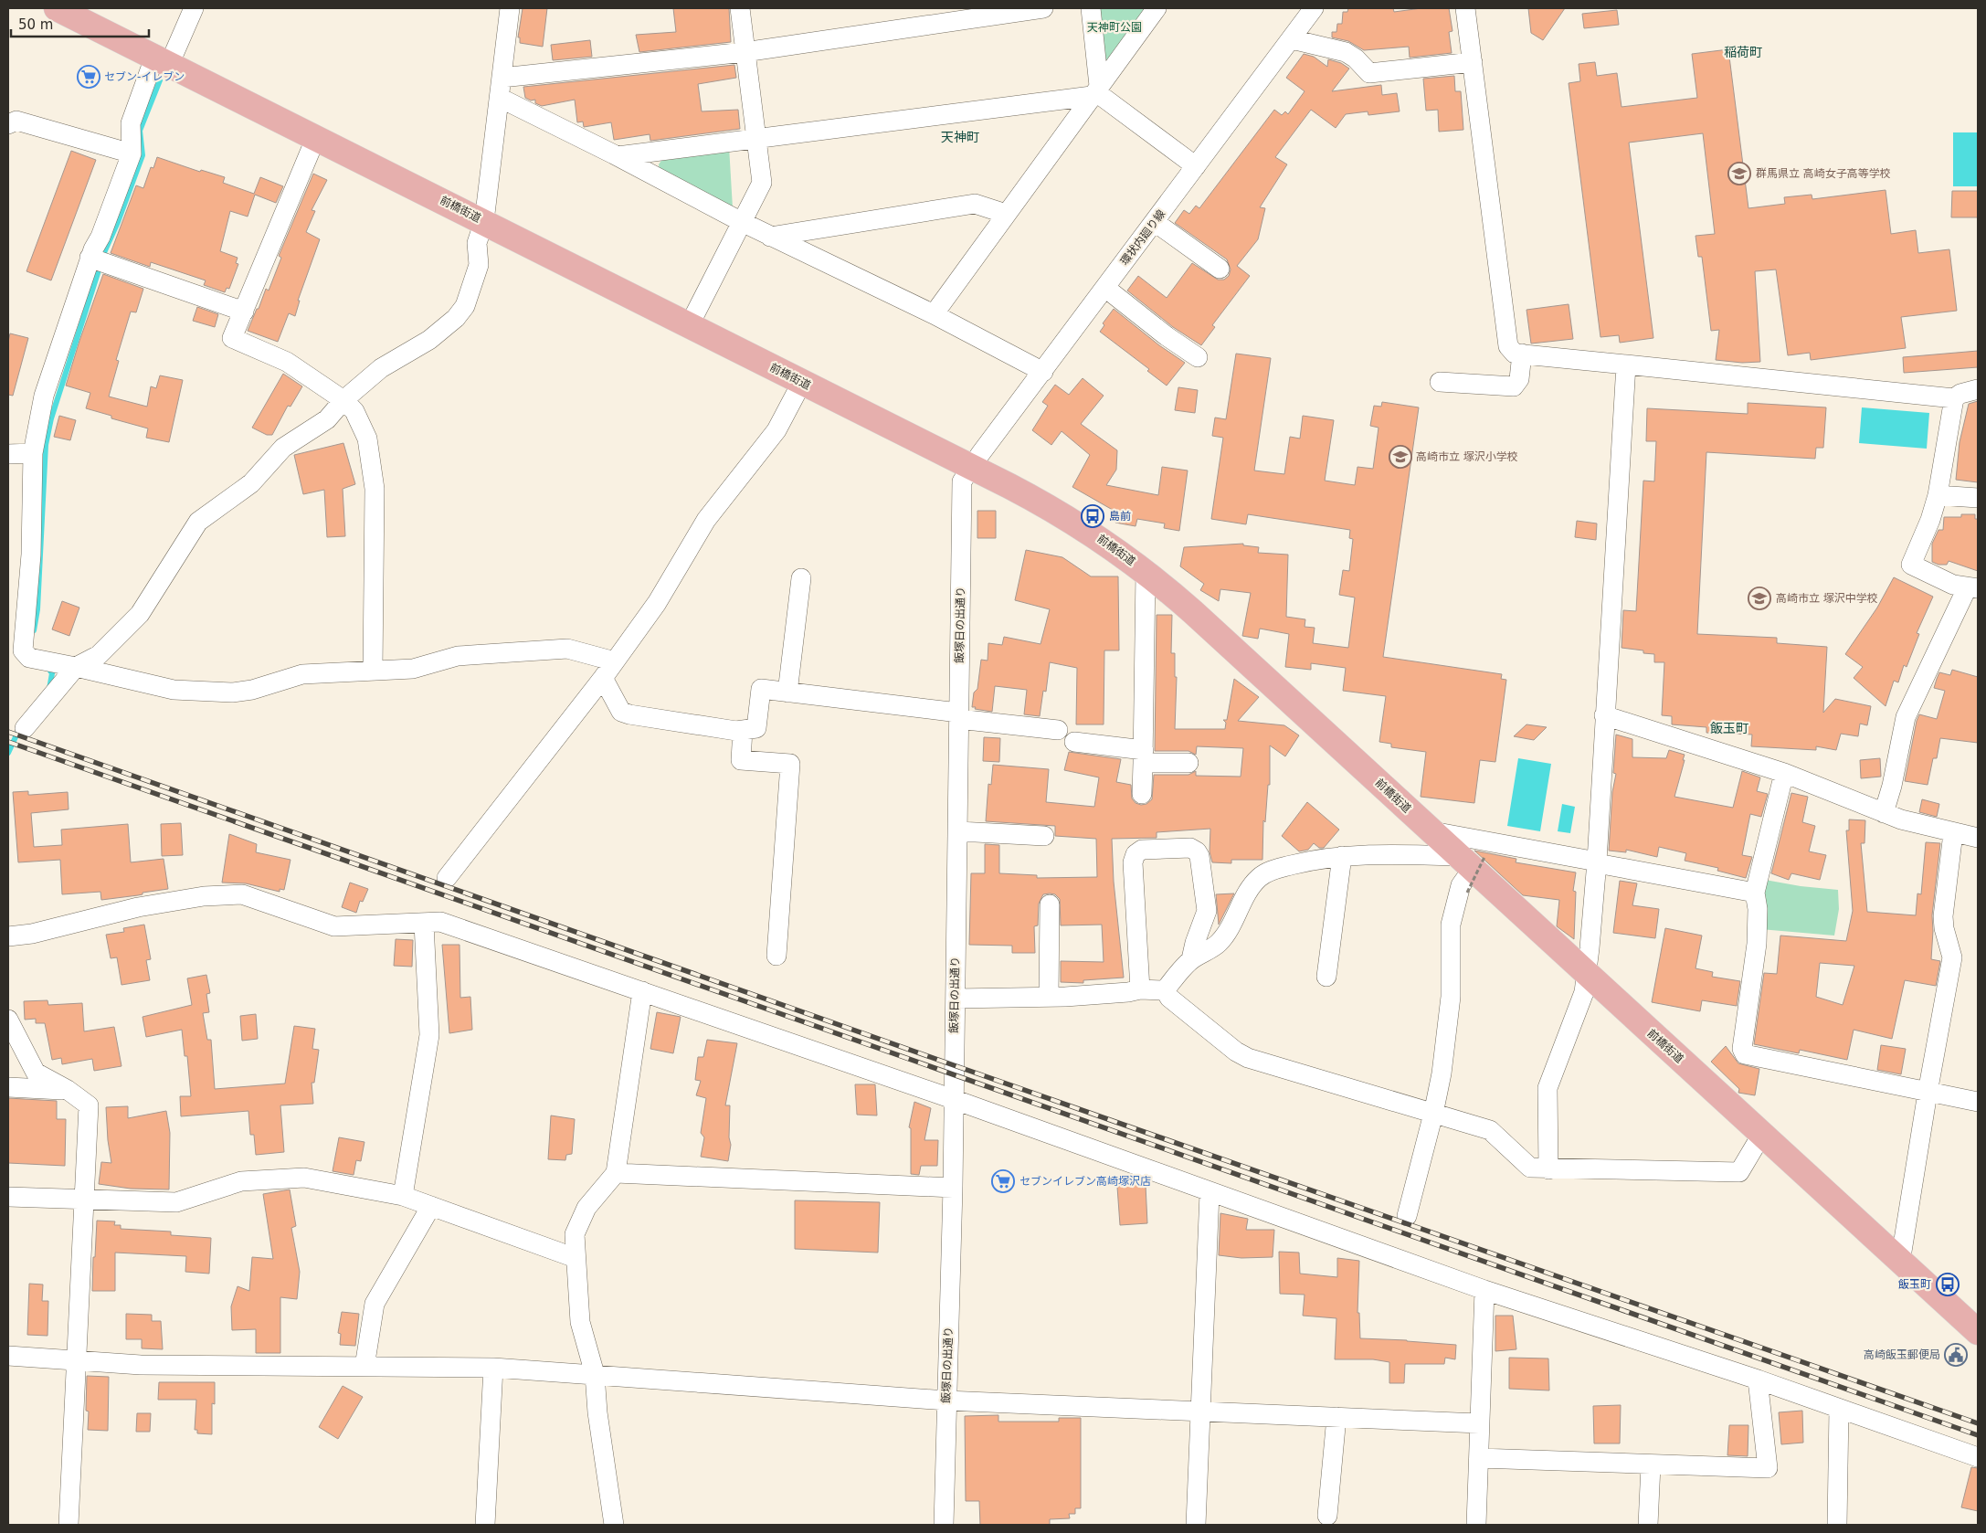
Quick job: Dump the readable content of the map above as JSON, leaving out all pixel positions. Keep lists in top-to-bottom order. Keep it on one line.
{"streets":{"main road":["前橋街道"],"street":["環状内廻り線","飯塚日の出通り"]},"crossings":[["前橋街道","環状内廻り線"],["前橋街道","飯塚日の出通り"],["環状内廻り線","飯塚日の出通り"]],"districts":["稲荷町","天神町","飯玉町"],"parks":["天神町公園"],"places":{"supermarket":["セブン-イレブン","セブンイレブン高崎塚沢店"],"school or university":["群馬県立 高崎女子高等学校","高崎市立 塚沢小学校","高崎市立 塚沢中学校"],"bus stop":["島前","飯玉町"],"public building":["高崎飯玉郵便局"]},"scale_bar":"50 m"}
